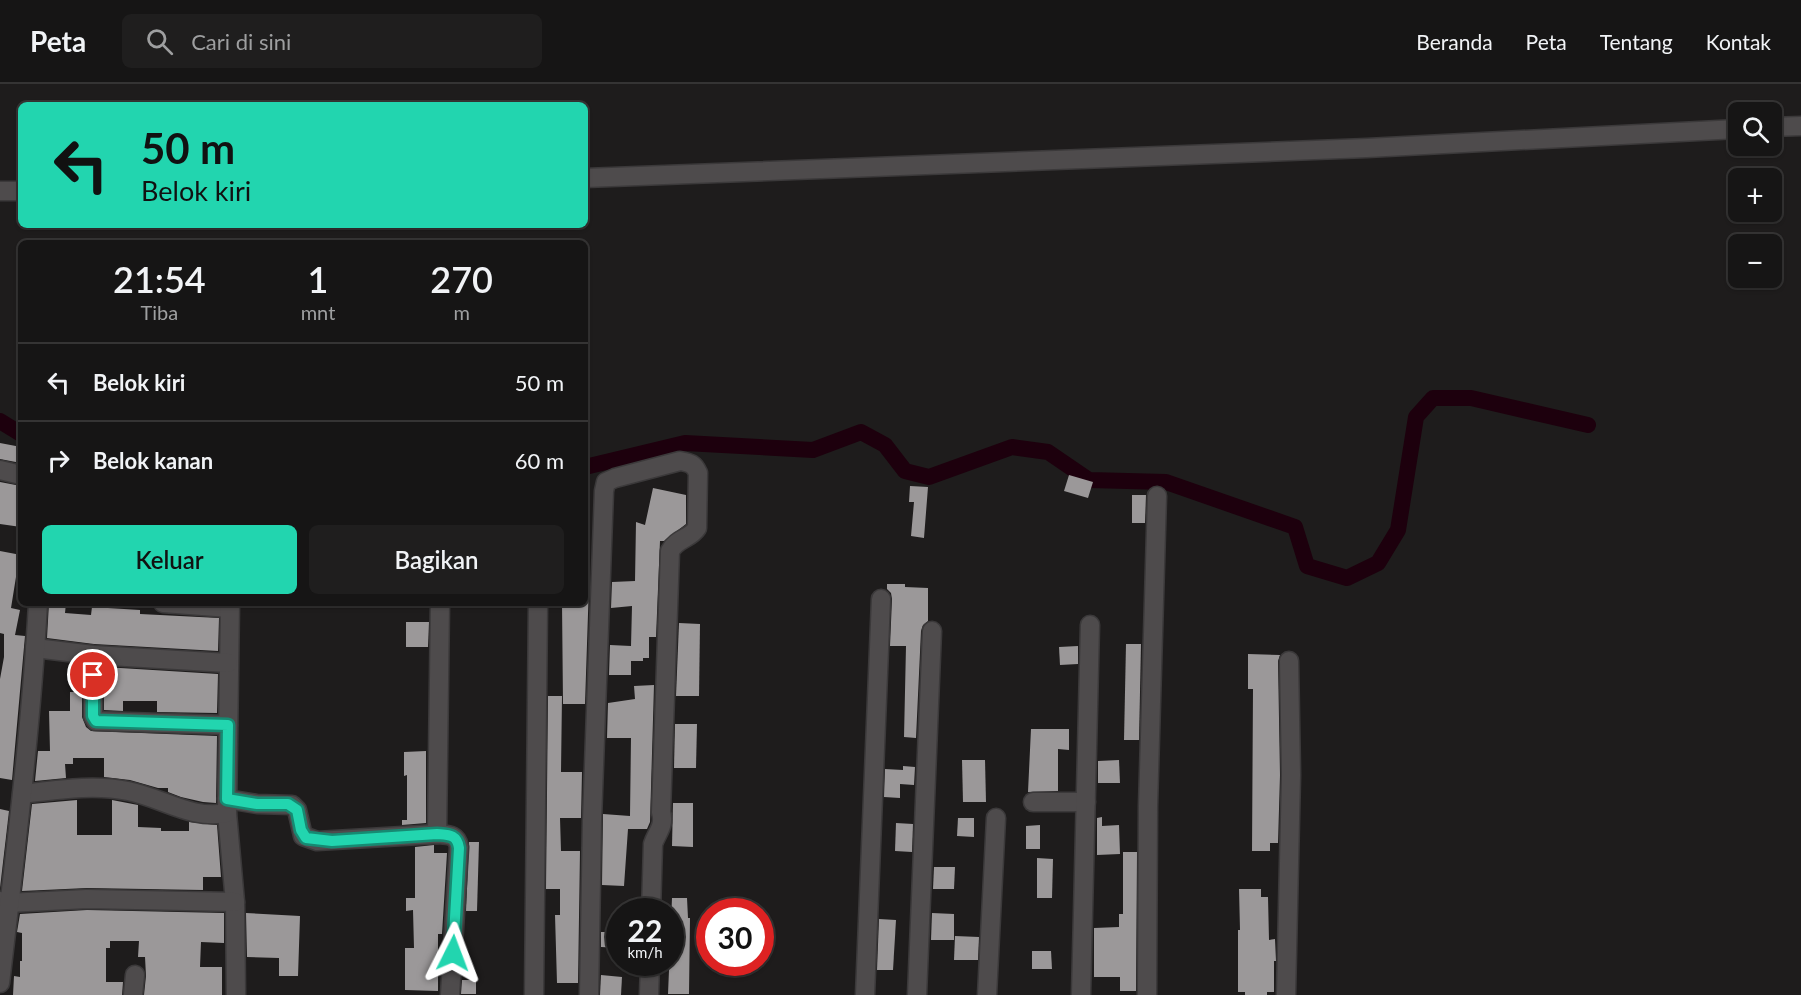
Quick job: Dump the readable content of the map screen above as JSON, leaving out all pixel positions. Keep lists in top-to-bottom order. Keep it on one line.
{"page":{"header":"Peta","search":"Cari di sini","nav":["Beranda","Peta","Tentang","Kontak"],"map_buttons":["+","−"],"turn":["50 m","Belok kiri"],"eta":["21:54","Tiba","1","mnt","270","m"],"list":[{"name":"Belok kiri","value":"50 m"},{"name":"Belok kanan","value":"60 m"}],"buttons":["Keluar","Bagikan"],"speed":"22 km/h","limit":"30"}}
